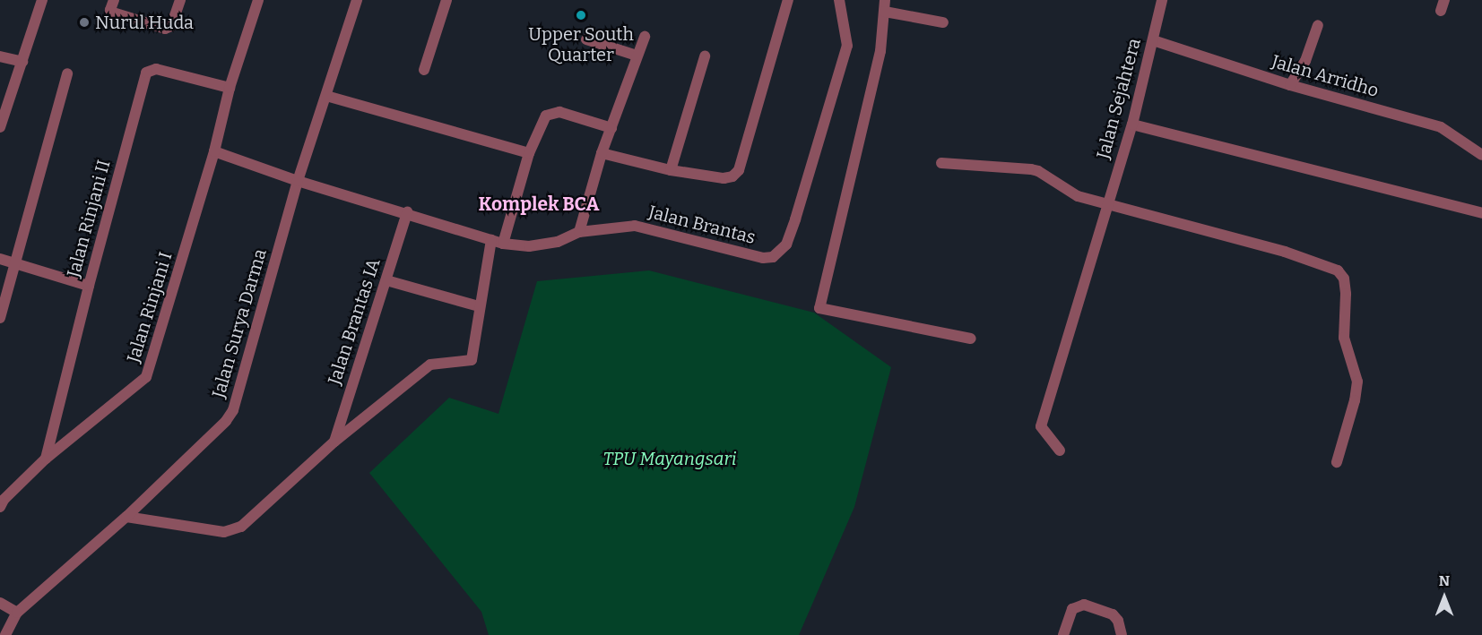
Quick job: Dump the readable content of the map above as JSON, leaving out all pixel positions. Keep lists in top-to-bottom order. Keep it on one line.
{"streets":{"street":["Jalan Arridho","Jalan Sejahtera","Jalan Rinjani II","Jalan Brantas","Jalan Rinjani I","Jalan Brantas IA","Jalan Surya Darma"]},"crossings":[["Jalan Arridho","Jalan Sejahtera"],["Jalan Rinjani II","Jalan Rinjani I"],["Jalan Brantas","Jalan Brantas IA"],["Jalan Brantas","Jalan Surya Darma"]],"districts":["Komplek BCA"],"parks":["TPU Mayangsari"],"places":["Upper South Quarter","Nurul Huda"],"north":"top"}
